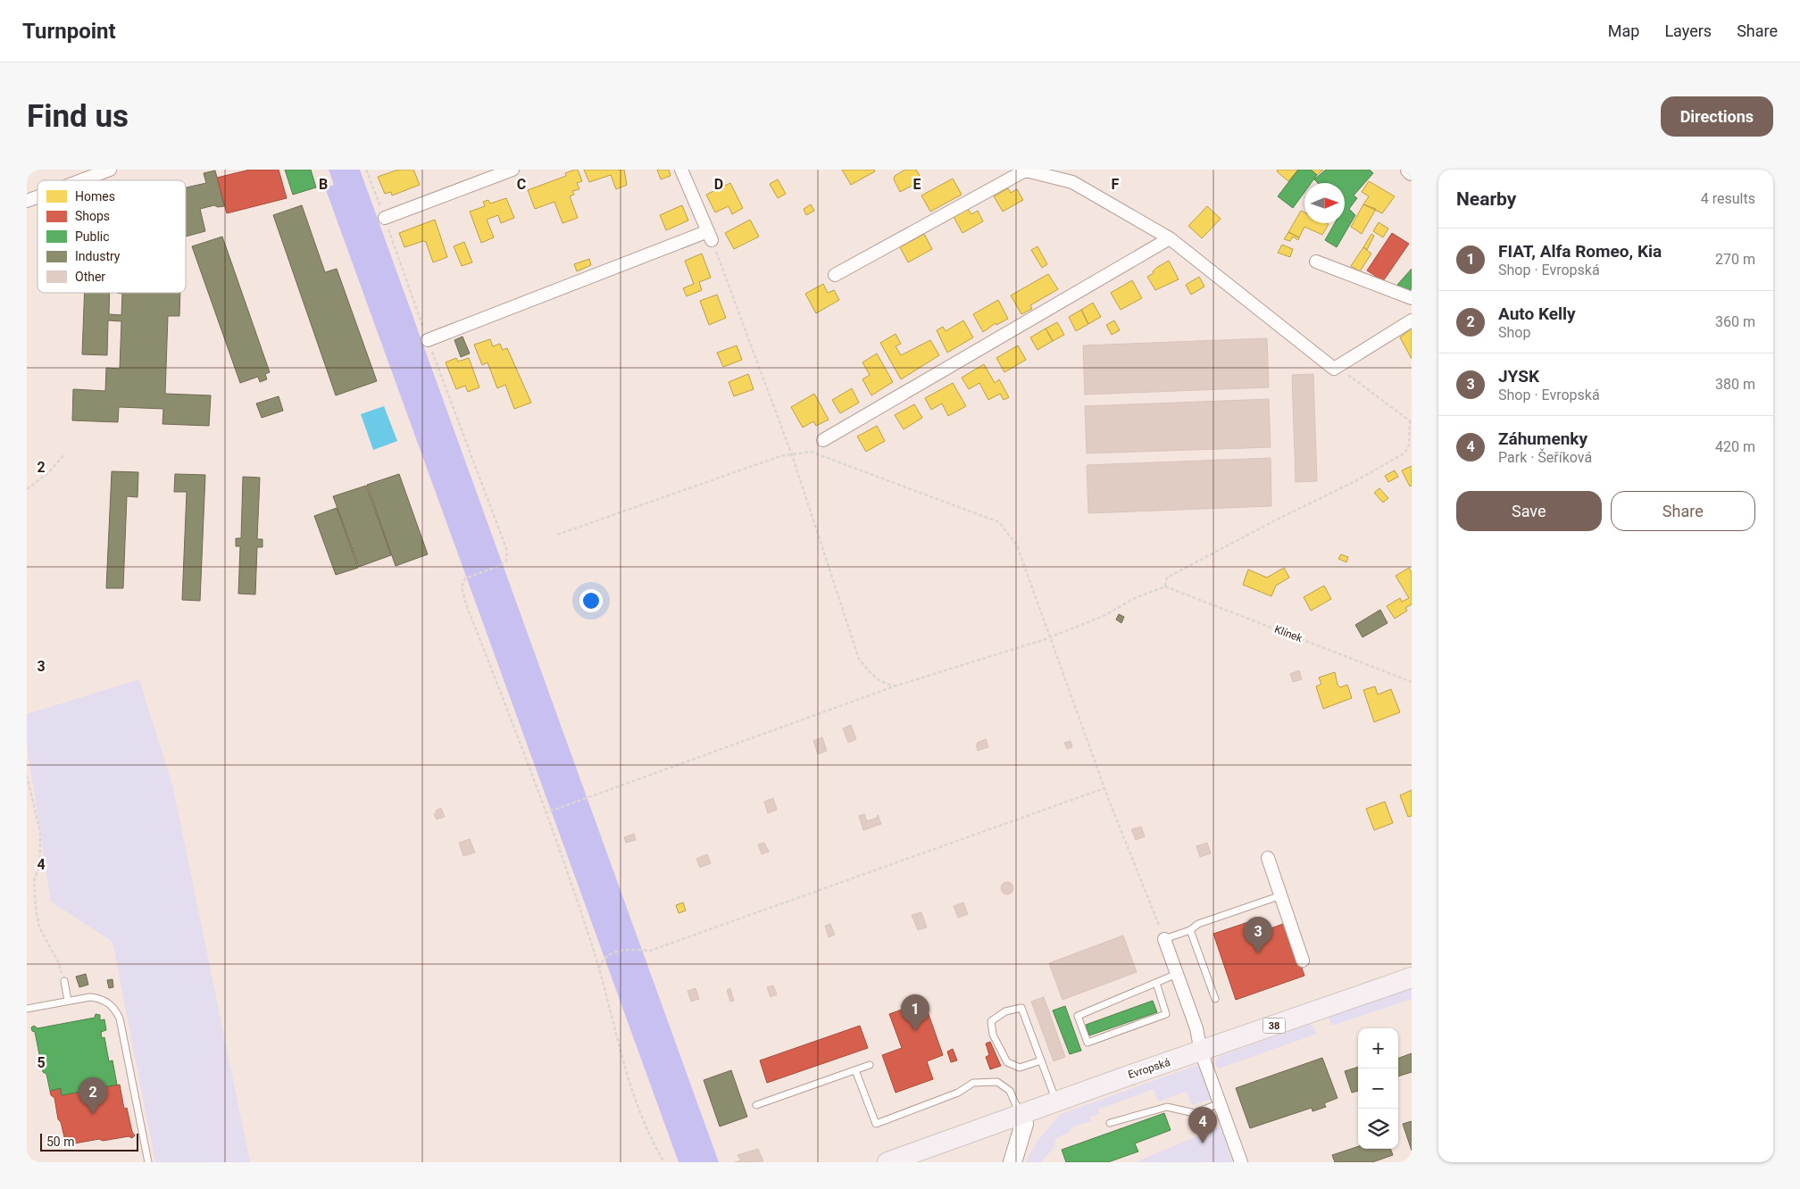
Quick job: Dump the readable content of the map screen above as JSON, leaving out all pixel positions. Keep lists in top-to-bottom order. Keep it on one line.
{"streets":{"main road":["38","Evropská"],"path":["Klínek"]},"legend":["Homes","Shops","Public","Industry","Other"],"scale_bar":"50 m","north":"right","page":{"header":"Turnpoint","nav":["Map","Layers","Share"],"buttons":["Directions",["Save","Share"]],"title":"Find us","heading":["Nearby","4 results"],"list":[{"mark":"1","name":"FIAT, Alfa Romeo, Kia","note":"Shop · Evropská","value":"270 m"},{"mark":"2","name":"Auto Kelly","note":"Shop","value":"360 m"},{"mark":"3","name":"JYSK","note":"Shop · Evropská","value":"380 m"},{"mark":"4","name":"Záhumenky","note":"Park · Šeříková","value":"420 m"}],"pins":["3","1","2","4"],"map_buttons":["+","−"],"scale":"50 m"},"grid":{"columns":["B","C","D","E","F"],"rows":["2","3","4","5"]}}
